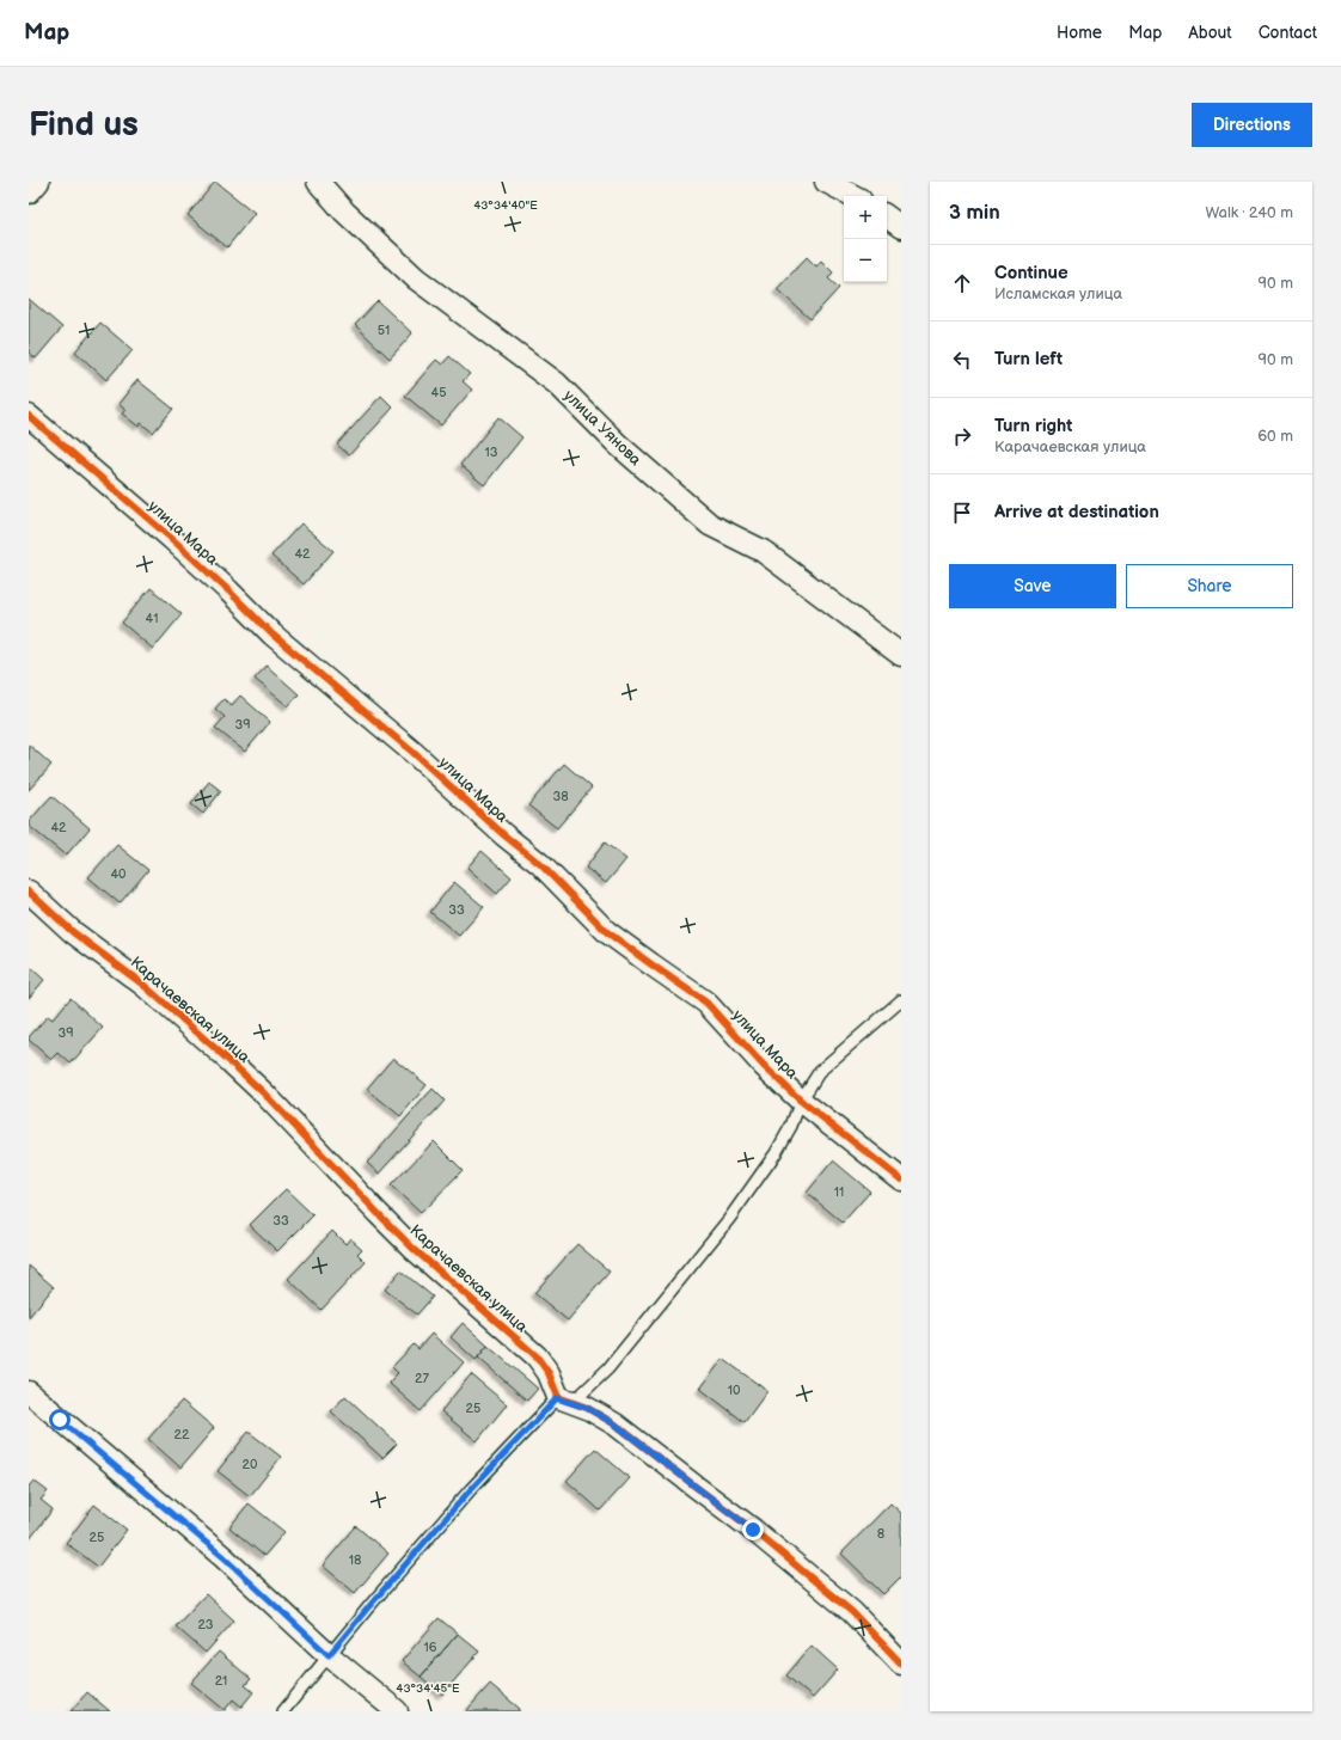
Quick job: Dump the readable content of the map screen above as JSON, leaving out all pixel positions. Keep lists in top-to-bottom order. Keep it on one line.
{"streets":{"street":["улица Уянова","улица Мара","Карачаевская улица"]},"house_numbers":["51","45","13","42","41","39","38","42","40","33","39","11","33","27","10","25","22","20","8","25","18","23","16","21"],"page":{"header":"Map","nav":["Home","Map","About","Contact"],"buttons":["Directions",["Save","Share"]],"title":"Find us","heading":["3 min","Walk · 240 m"],"map_buttons":["+","−"],"list":[["Continue","Исламская улица","90 m"],["Turn left","90 m"],["Turn right","Карачаевская улица","60 m"],"Arrive at destination"]},"coordinates":["43°34'40\"E","43°34'45\"E"]}
